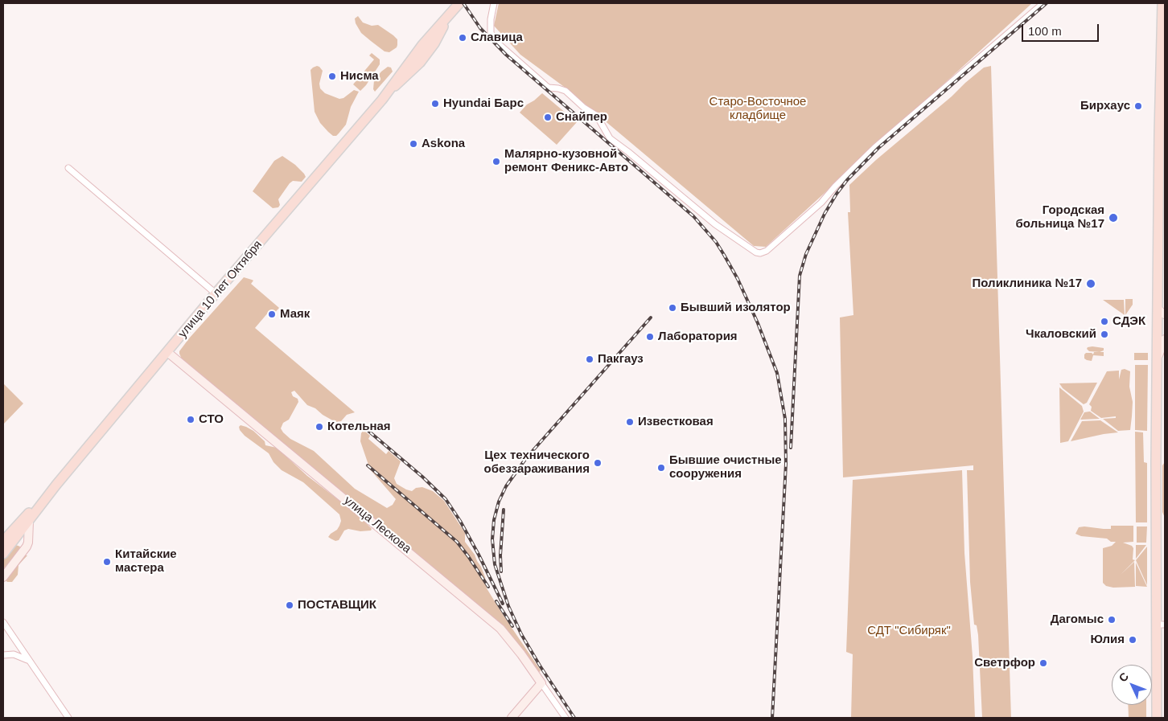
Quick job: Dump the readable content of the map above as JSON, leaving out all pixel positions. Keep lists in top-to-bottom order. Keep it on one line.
{"streets":{"main road":["улица 10 лет Октября","улица Лескова"]},"crossings":[["улица 10 лет Октября","улица Лескова"]],"parks":["Старо-Восточное кладбище","СДТ \"Сибиряк\""],"places":["Славица","Нисма","Hyundai Барс","Бирхаус","Снайпер","Askona","Малярно-кузовной ремонт Феникс-Авто","Городская больница №17","Поликлиника №17","Бывший изолятор","Маяк","СДЭК","Чкаловский","Лаборатория","Пакгауз","СТО","Известковая","Котельная","Цех технического обеззараживания","Бывшие очистные сооружения","Китайские мастера","ПОСТАВЩИК","Дагомыс","Юлия","Светрфор"],"scale_bar":"100 m","north":"top left"}
